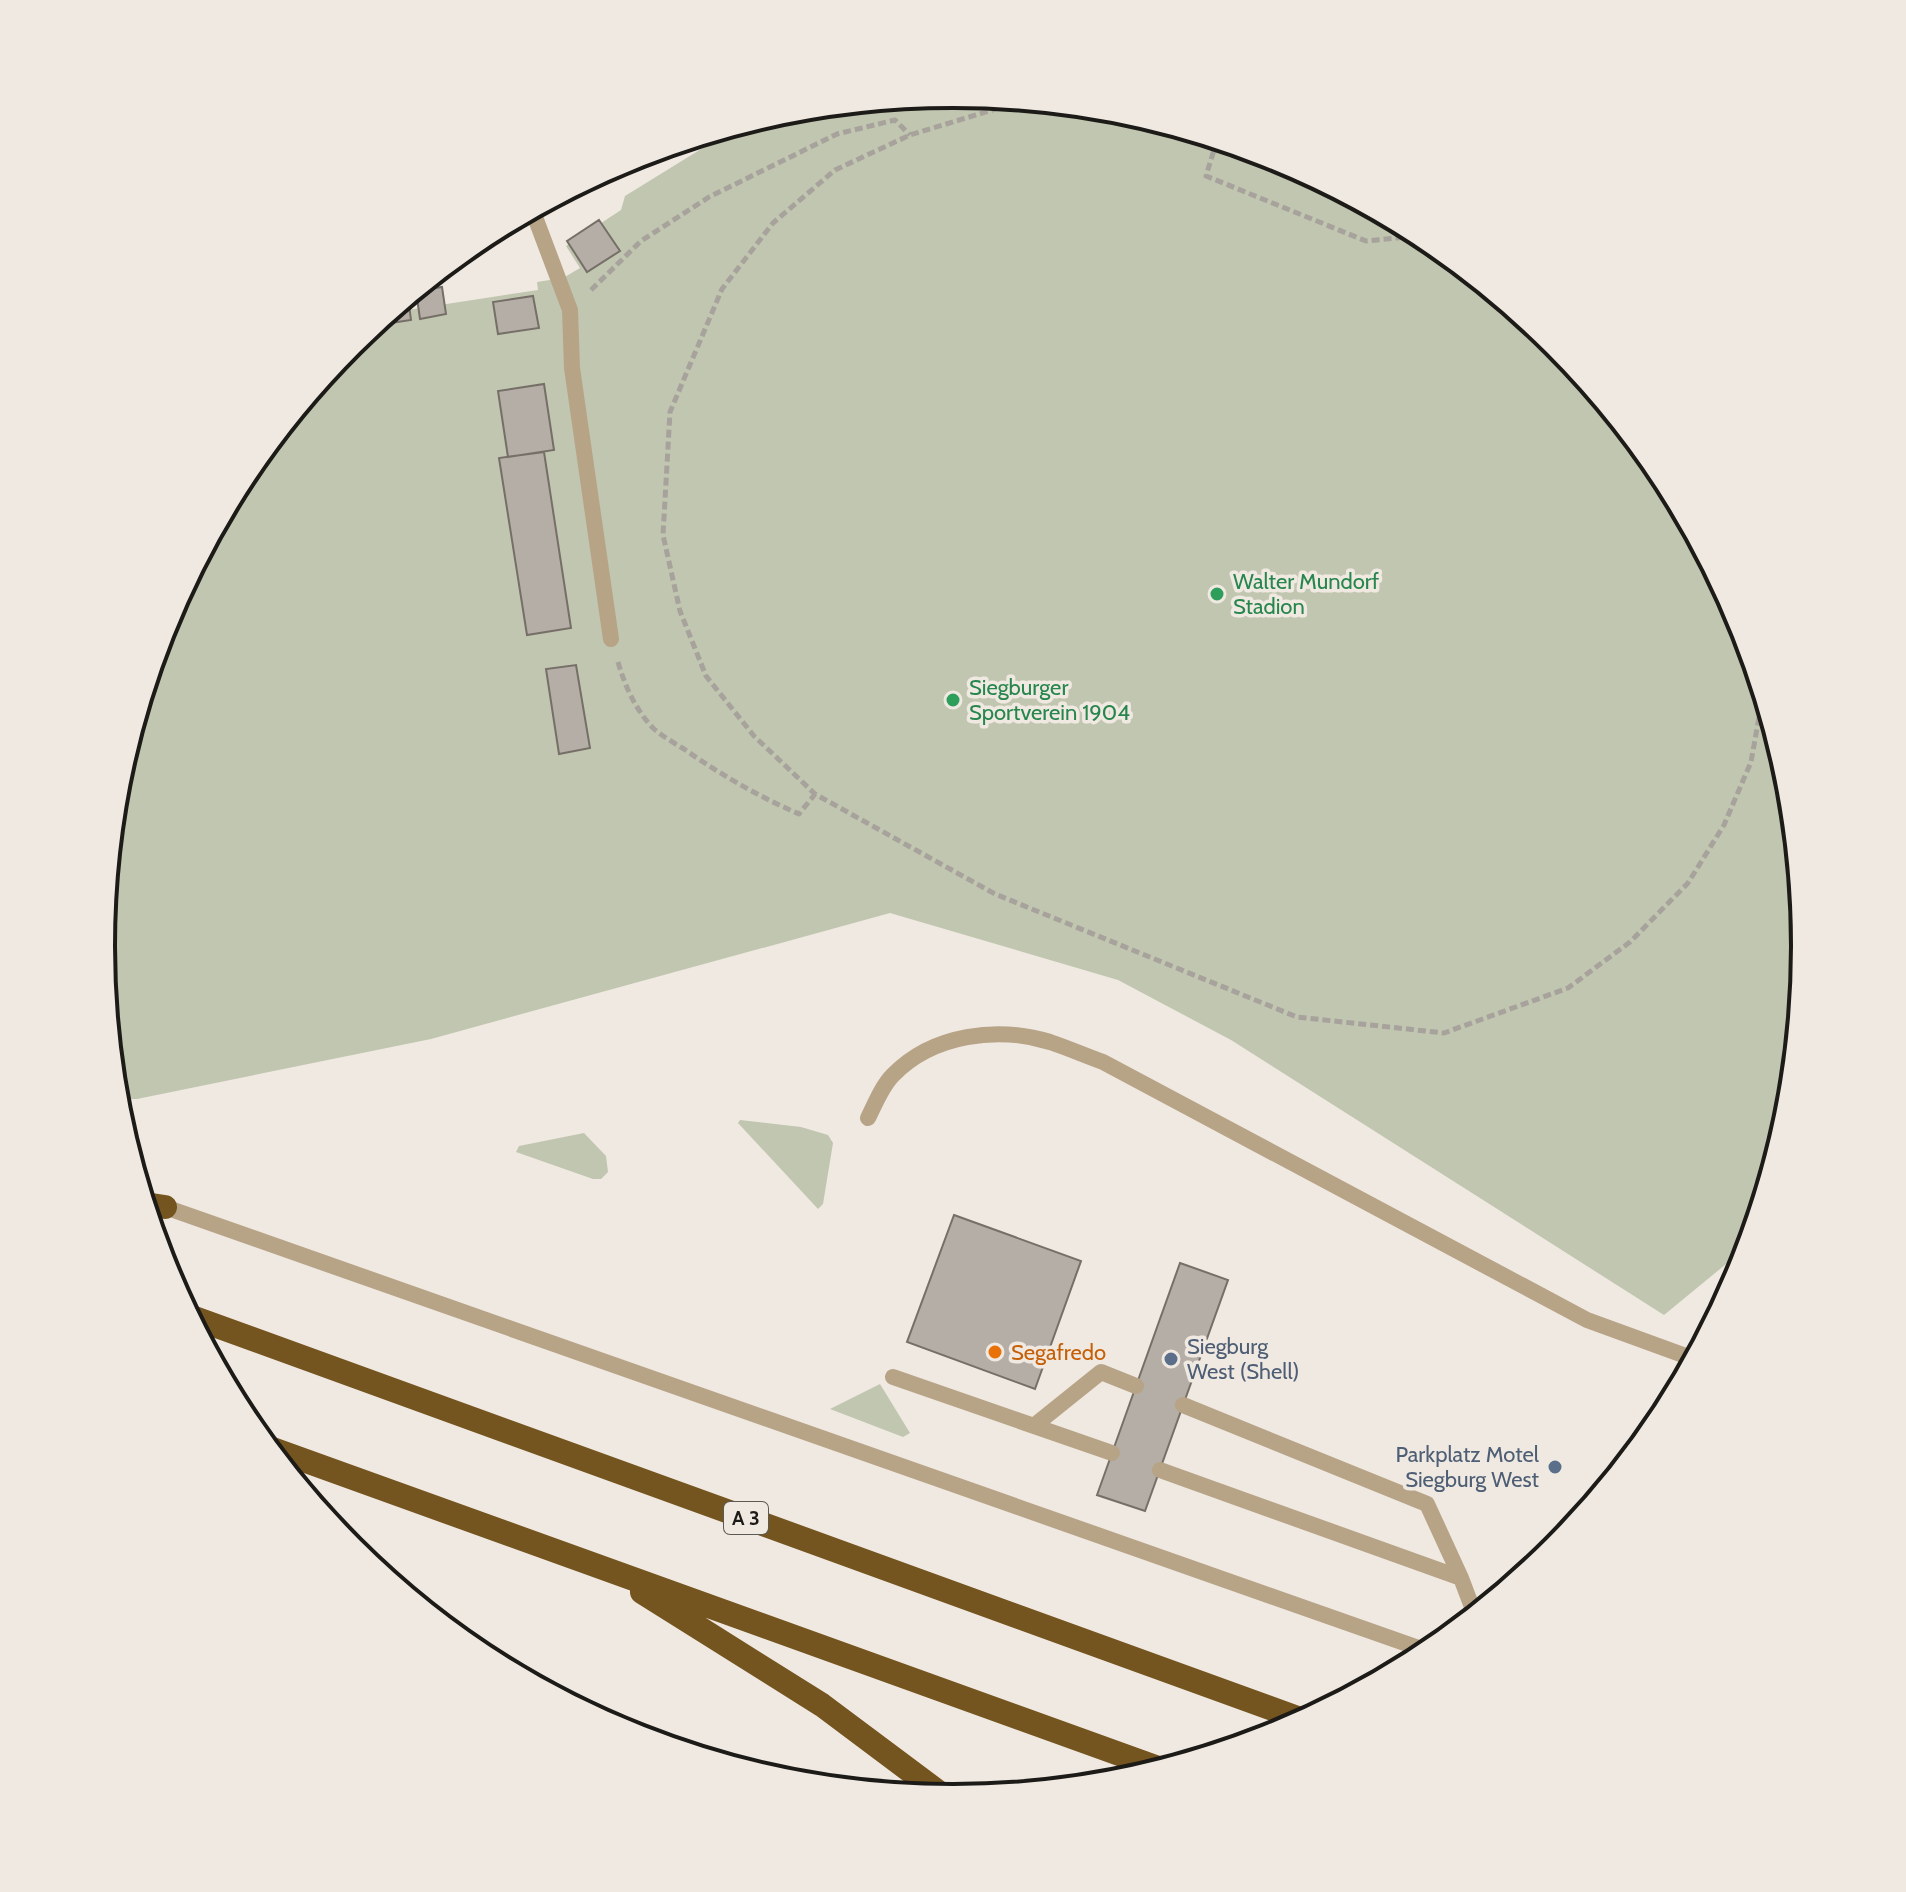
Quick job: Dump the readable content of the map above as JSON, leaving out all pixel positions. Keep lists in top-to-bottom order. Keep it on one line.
{"streets":{"highway":["A 3"]},"places":["Walter Mundorf Stadion","Siegburger Sportverein 1904","Segafredo","Siegburg West (Shell)","Parkplatz Motel Siegburg West"]}
